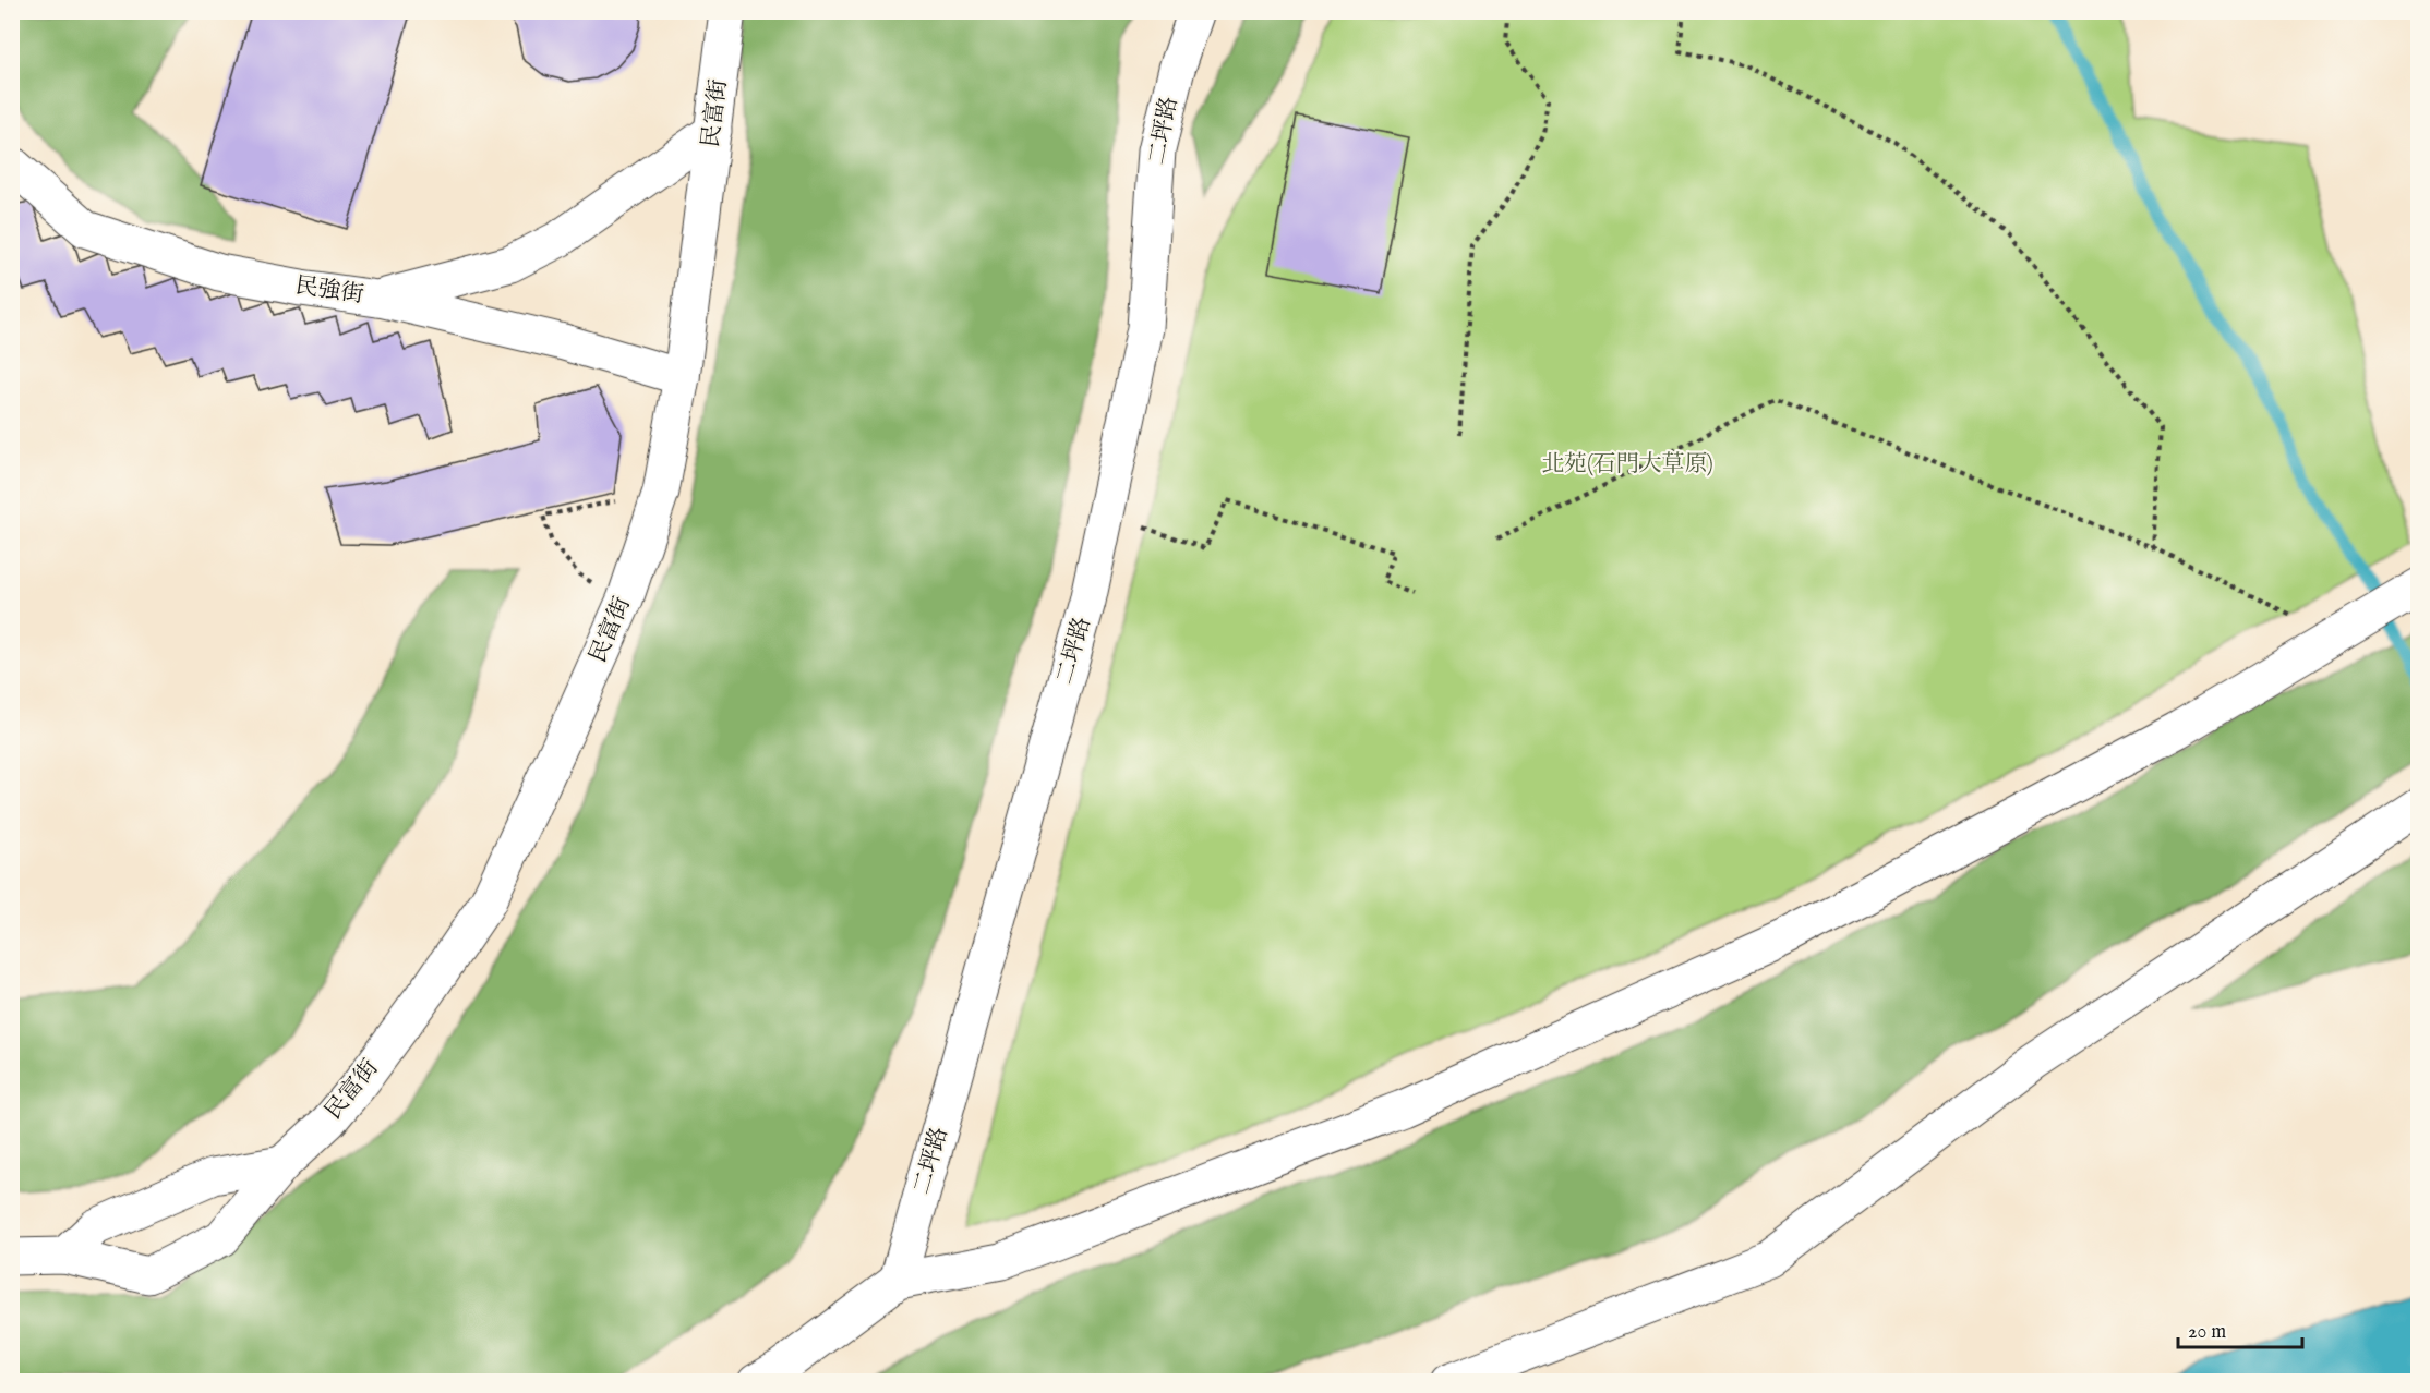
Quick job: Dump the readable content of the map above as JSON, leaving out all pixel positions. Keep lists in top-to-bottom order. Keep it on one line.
{"streets":{"street":["民富街","二坪路","民強街"]},"crossings":[["民富街","民強街"]],"parks":["北苑(石門大草原)"],"scale_bar":"20 m"}
